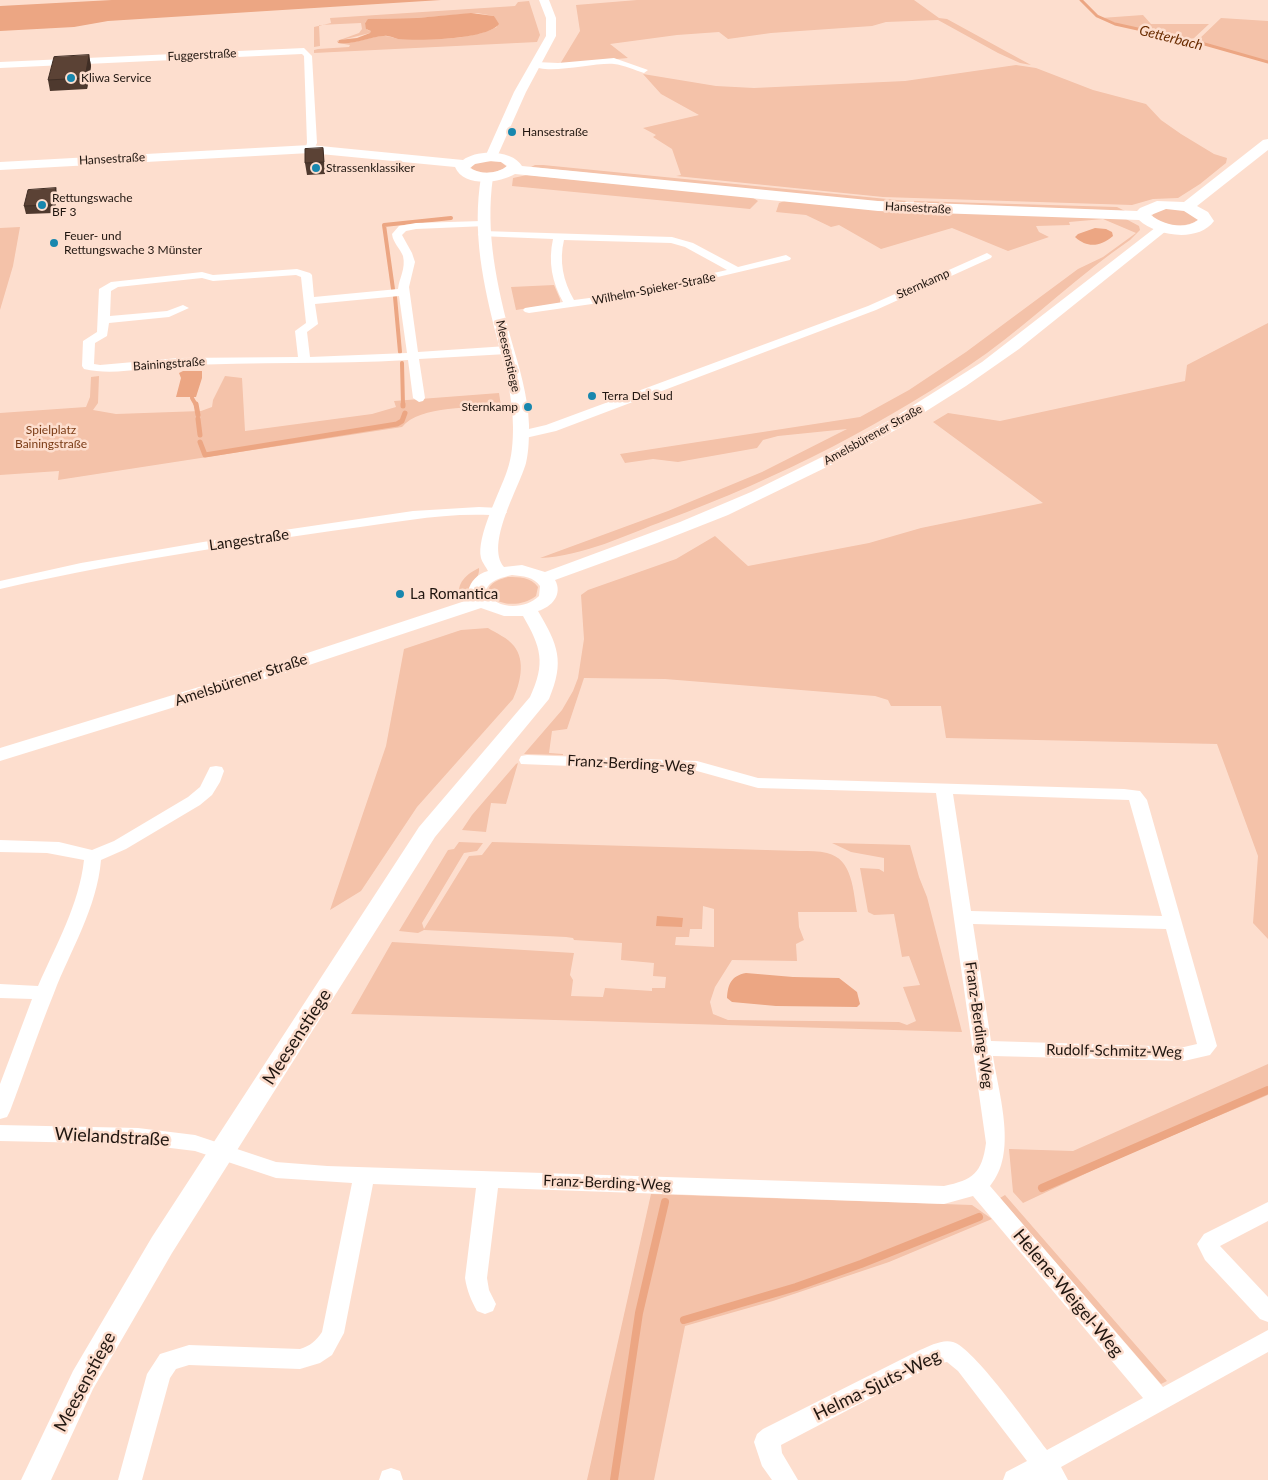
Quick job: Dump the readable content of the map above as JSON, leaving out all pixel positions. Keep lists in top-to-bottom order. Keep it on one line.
{"streets":{"main road":["Hansestraße"],"street":["Fuggerstraße","Sternkamp","Wilhelm-Spieker-Straße","Meesenstiege","Bainingstraße","Amelsbürener Straße","Langestraße","Franz-Berding-Weg","Rudolf-Schmitz-Weg","Wielandstraße","Helene-Weigel-Weg","Helma-Sjuts-Weg"]},"crossings":[["Fuggerstraße","Hansestraße"],["Hansestraße","Meesenstiege"],["Sternkamp","Meesenstiege"],["Wilhelm-Spieker-Straße","Meesenstiege"],["Meesenstiege","Bainingstraße"],["Meesenstiege","Langestraße"],["Meesenstiege","Franz-Berding-Weg"],["Meesenstiege","Wielandstraße"],["Franz-Berding-Weg","Rudolf-Schmitz-Weg"],["Franz-Berding-Weg","Wielandstraße"],["Franz-Berding-Weg","Helene-Weigel-Weg"]],"water":["Getterbach"],"parks":["Spielplatz Bainingstraße"],"places":["Kliwa Service","Hansestraße","Strassenklassiker","Rettungswache BF 3","Feuer- und Rettungswache 3 Münster","Terra Del Sud","Sternkamp","La Romantica"]}
